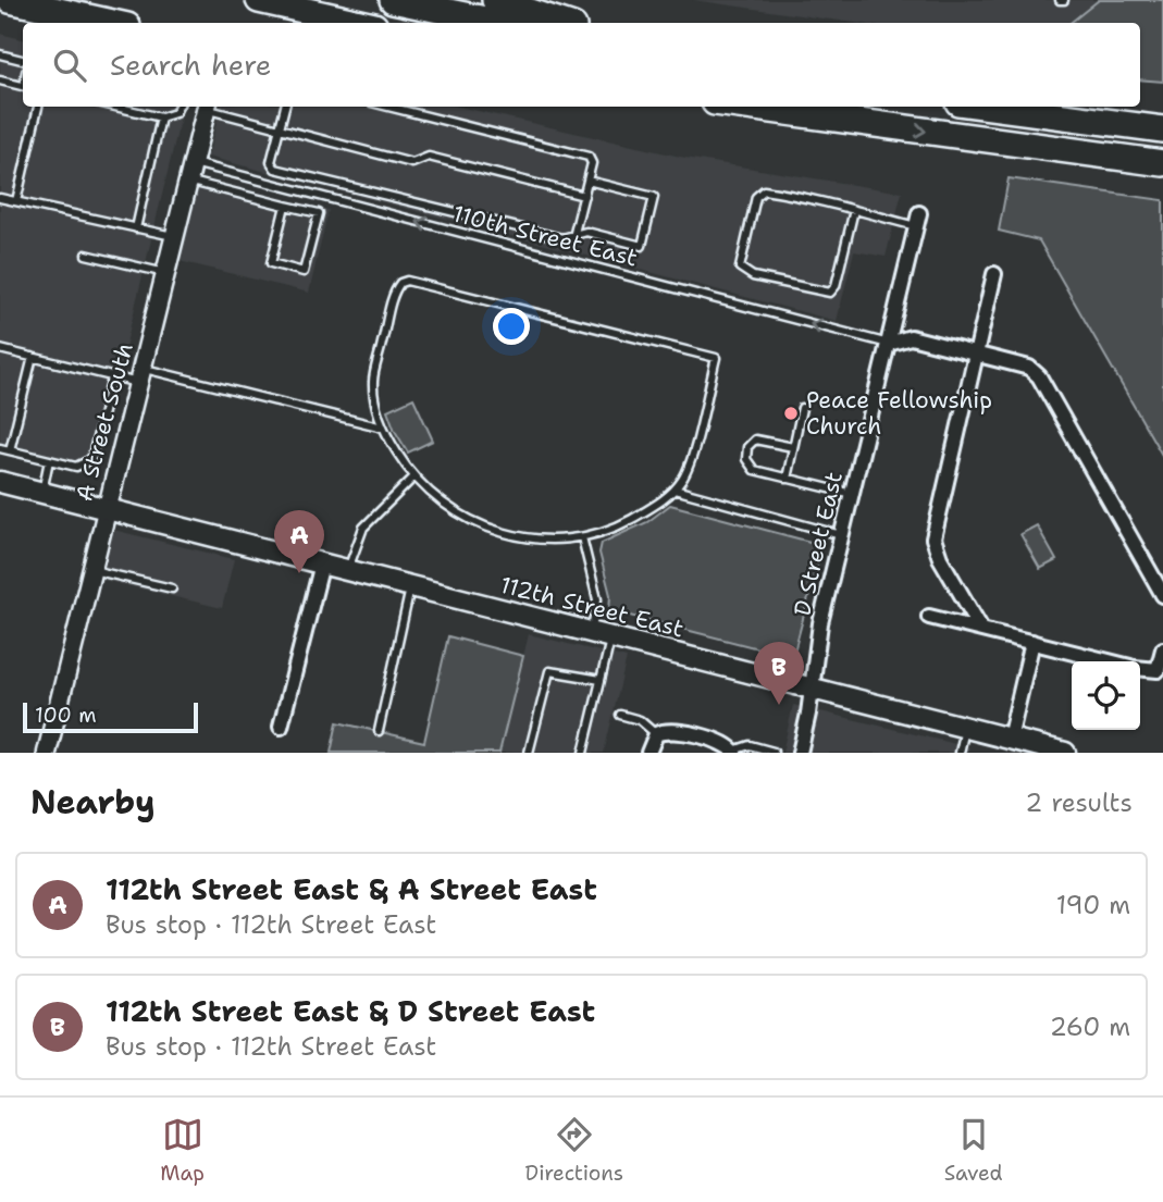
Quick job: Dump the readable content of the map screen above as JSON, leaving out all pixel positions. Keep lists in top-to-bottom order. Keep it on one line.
{"streets":{"main road":["112th Street East"],"street":["A Street South","D Street East"],"lane":["110th Street East"]},"crossings":[["110th Street East","A Street South"],["110th Street East","D Street East"],["A Street South","112th Street East"],["D Street East","112th Street East"]],"places":["Peace Fellowship Church"],"scale_bar":"100 m","page":{"search":"Search here","pins":["A","B"],"scale":"100 m","heading":["Nearby","2 results"],"list":[{"mark":"A","name":"112th Street East & A Street East","note":"Bus stop · 112th Street East","value":"190 m"},{"mark":"B","name":"112th Street East & D Street East","note":"Bus stop · 112th Street East","value":"260 m"}],"nav":["Map","Directions","Saved"]}}
